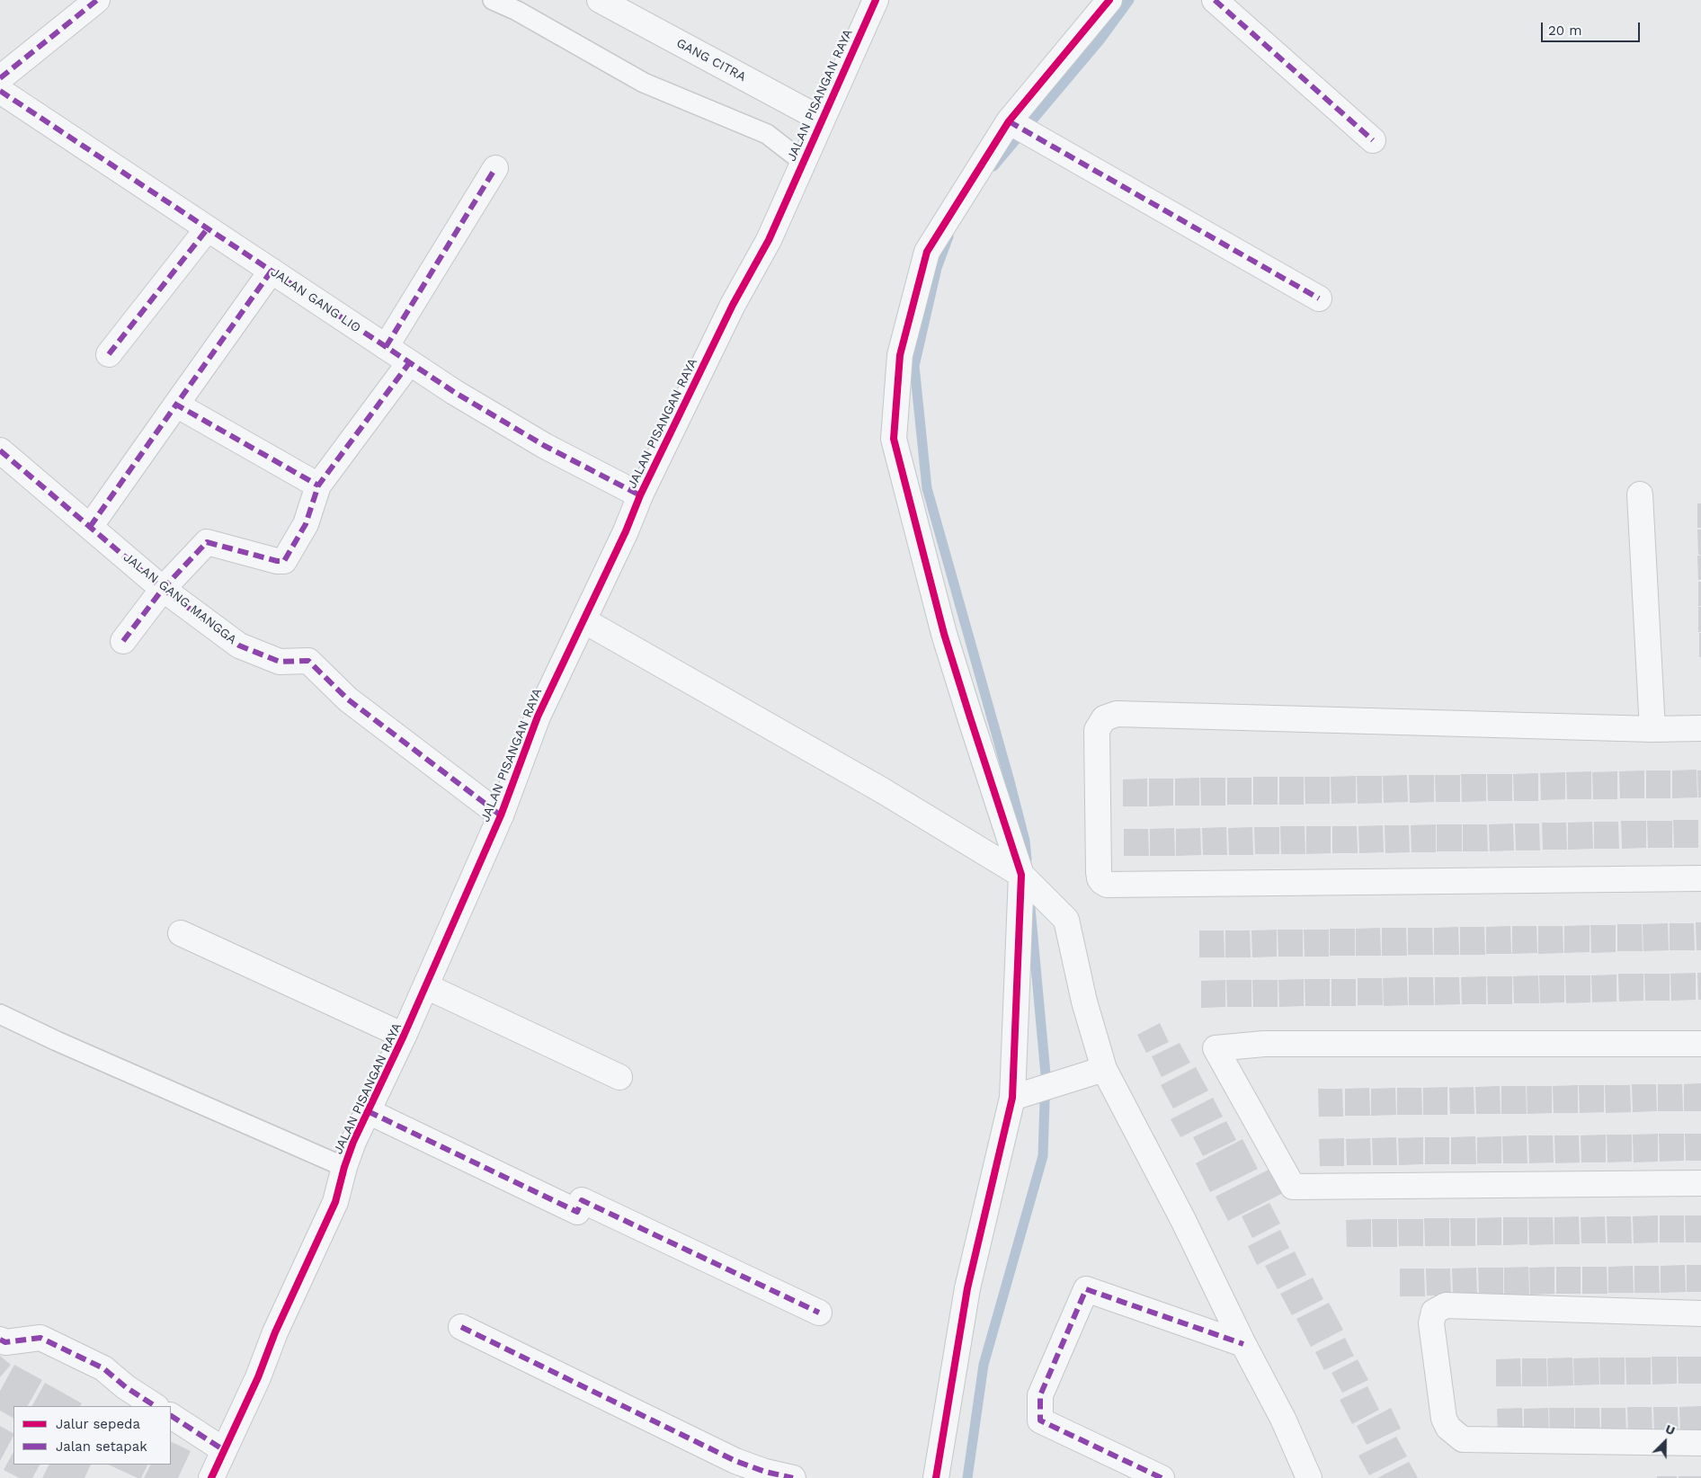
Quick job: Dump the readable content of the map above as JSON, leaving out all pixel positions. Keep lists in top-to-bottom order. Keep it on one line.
{"streets":{"street":["GANG CITRA","JALAN PISANGAN RAYA","JALAN GANG LIO","JALAN GANG MANGGA"]},"crossings":[["GANG CITRA","JALAN PISANGAN RAYA"],["JALAN PISANGAN RAYA","JALAN GANG LIO"],["JALAN PISANGAN RAYA","JALAN GANG MANGGA"]],"legend":["Jalur sepeda","Jalan setapak"],"scale_bar":"20 m","north":"top right"}
